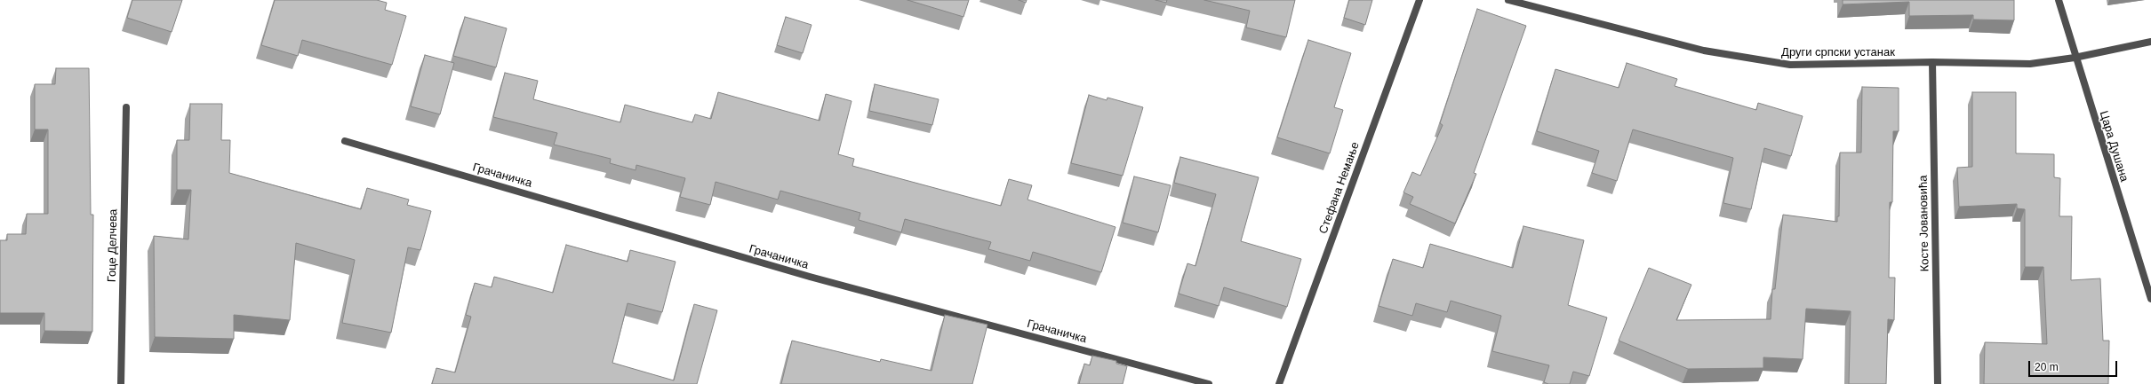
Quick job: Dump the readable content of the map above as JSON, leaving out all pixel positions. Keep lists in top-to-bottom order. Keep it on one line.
{"streets":{"street":["Други српски устанак","Цара Душана","Грачаничка","Стефана Немање","Косте Јовановића","Гоце Делчева"]},"crossings":[["Други српски устанак","Цара Душана"],["Други српски устанак","Косте Јовановића"]],"scale_bar":"20 m"}
